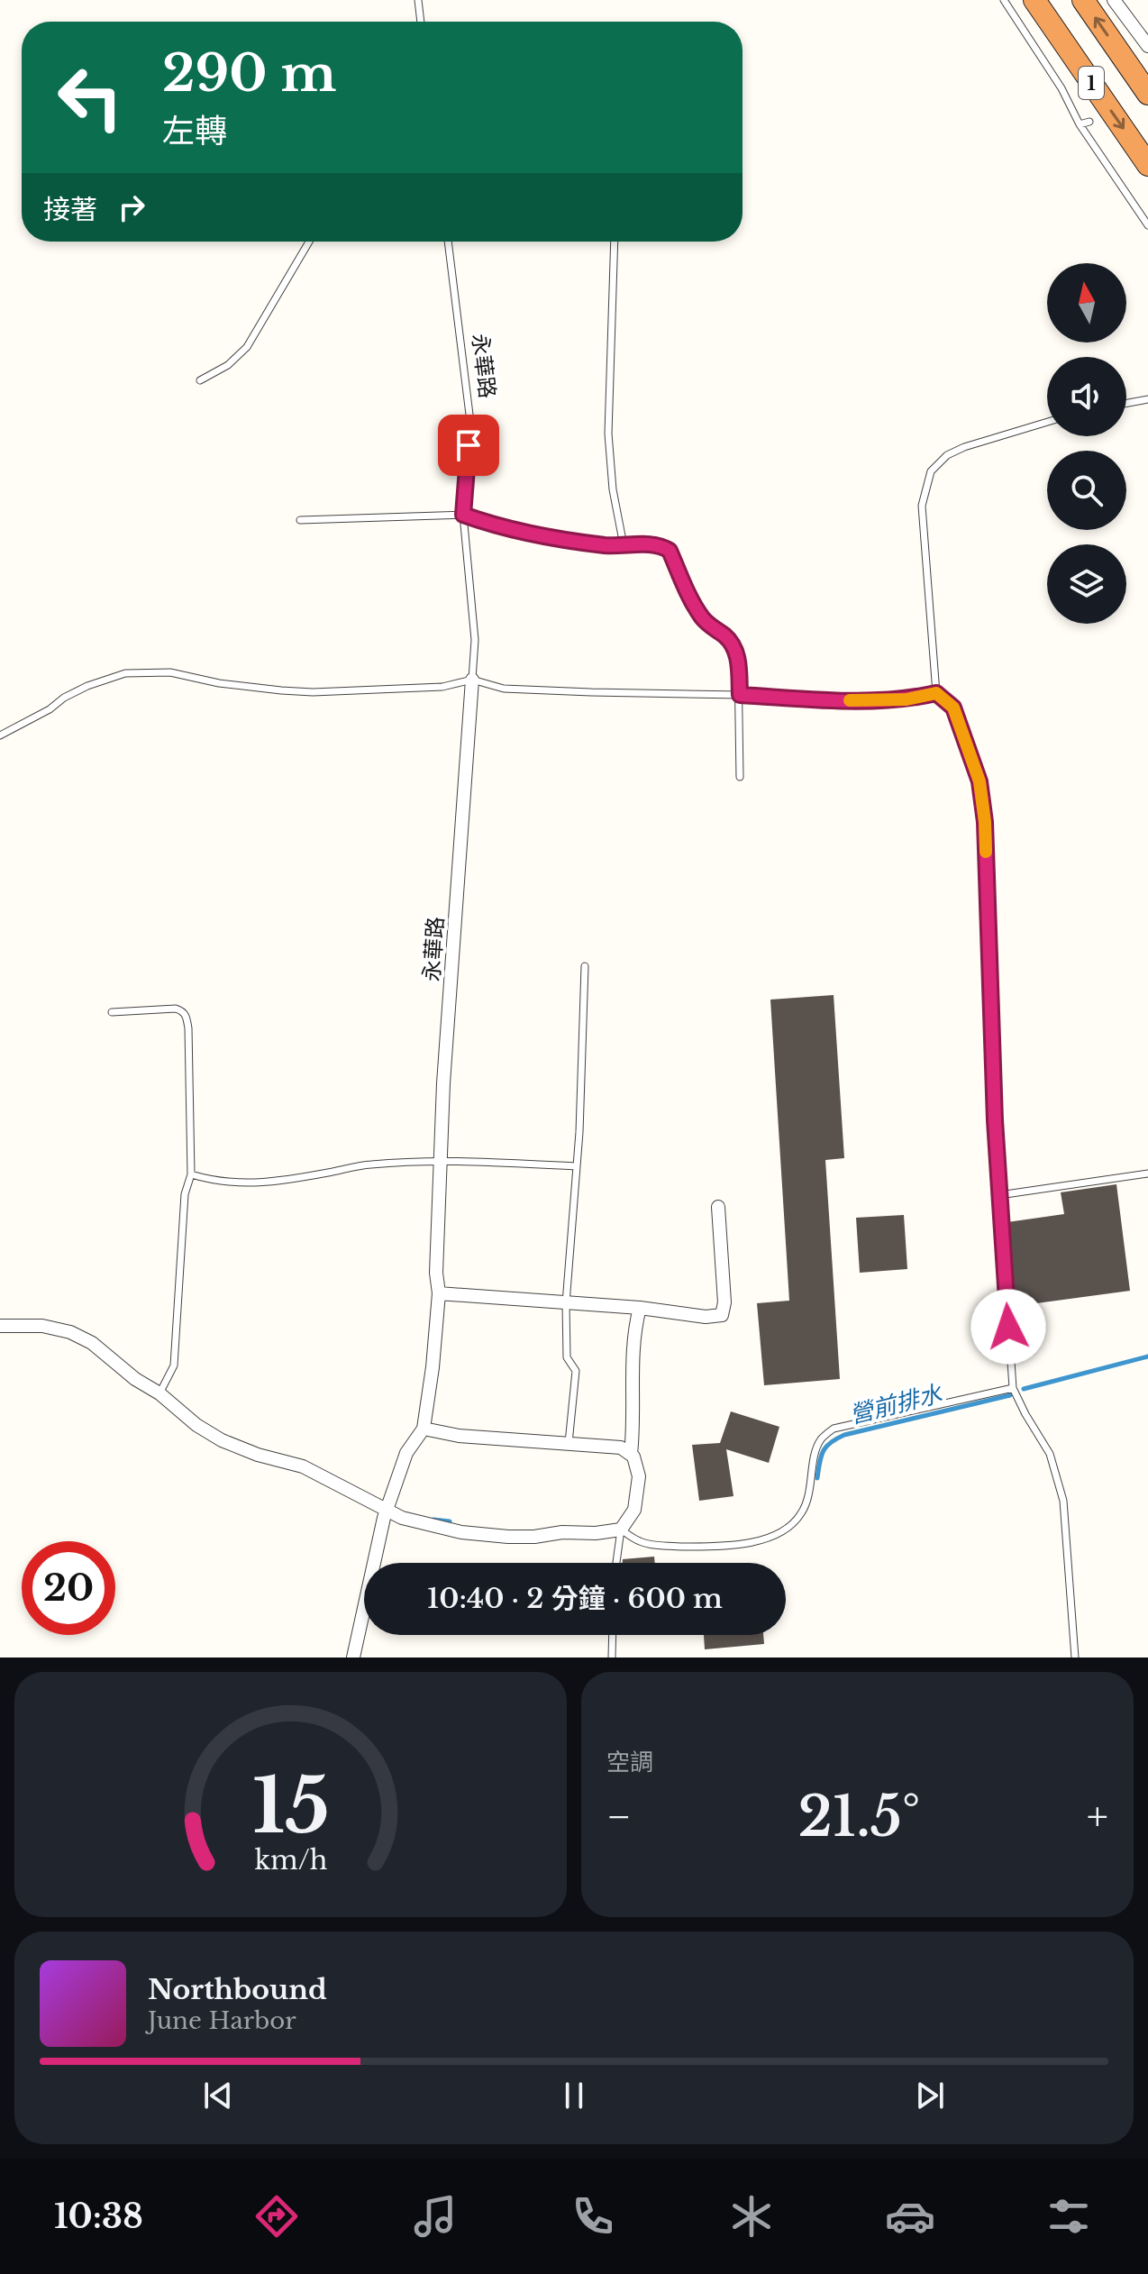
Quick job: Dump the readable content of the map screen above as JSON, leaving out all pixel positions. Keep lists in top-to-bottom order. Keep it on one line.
{"streets":{"highway":["1"],"street":["永華路"]},"water":["營前排水"],"north":"top","page":{"turn":["290 m","左轉"],"then":"接著","limit":"20","trip":"10:40 · 2 分鐘 · 600 m","tile":"空調","heat":["−","21.5°","+"],"song":["Northbound","June Harbor"],"tabs":"10:38","gauge":["15","km/h"]}}
